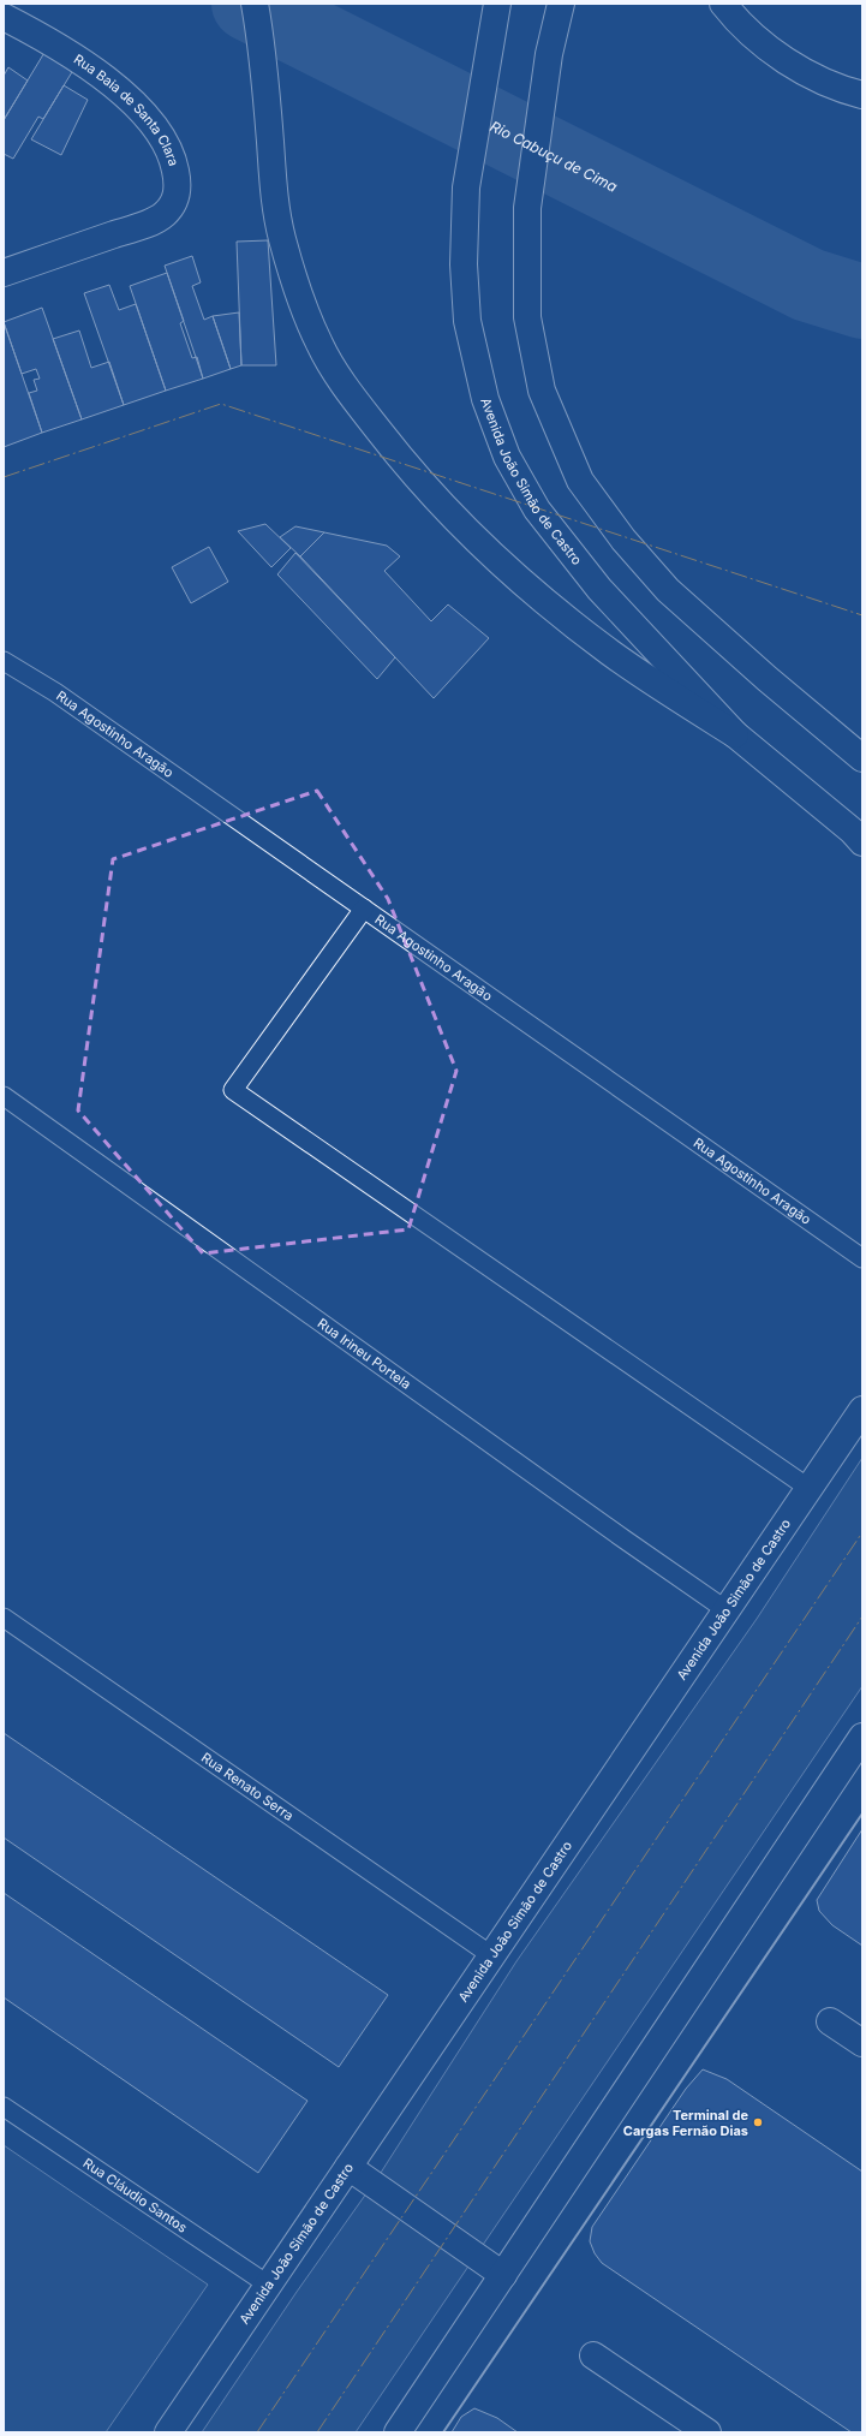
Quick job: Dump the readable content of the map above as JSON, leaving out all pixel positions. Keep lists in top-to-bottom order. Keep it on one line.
{"streets":{"main road":["Rua Baia de Santa Clara","Avenida João Simão de Castro"],"lane":["Rua Agostinho Aragão","Rua Irineu Portela","Rua Renato Serra","Rua Cláudio Santos"]},"crossings":[["Avenida João Simão de Castro","Rua Irineu Portela"],["Avenida João Simão de Castro","Rua Renato Serra"],["Avenida João Simão de Castro","Rua Cláudio Santos"]],"water":["Rio Cabuçu de Cima"],"places":["Terminal de Cargas Fernão Dias"]}
